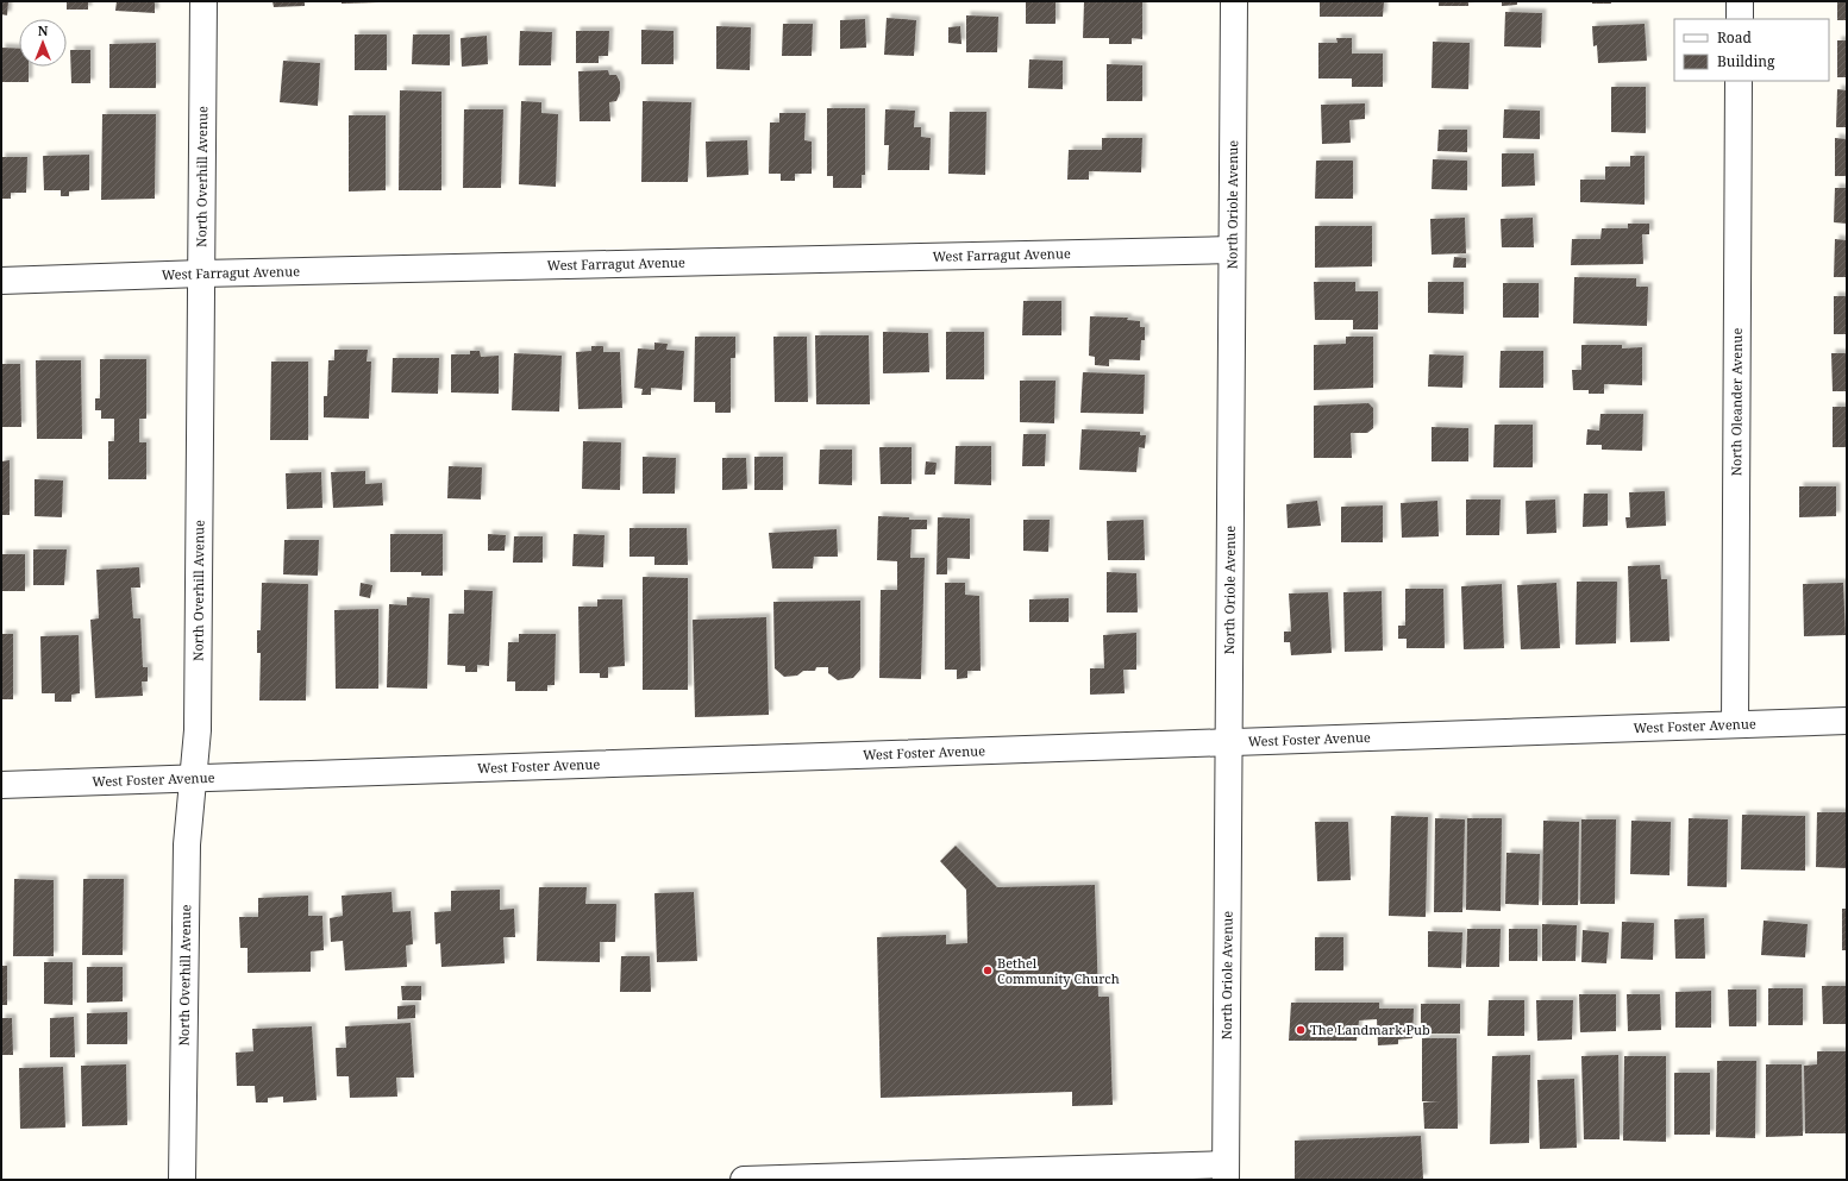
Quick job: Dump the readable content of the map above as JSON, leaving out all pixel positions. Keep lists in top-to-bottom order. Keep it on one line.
{"streets":{"street":["North Overhill Avenue","North Oriole Avenue","West Farragut Avenue","North Oleander Avenue","West Foster Avenue"]},"crossings":[["North Overhill Avenue","West Farragut Avenue"],["North Overhill Avenue","West Foster Avenue"],["North Oriole Avenue","West Farragut Avenue"],["North Oriole Avenue","West Foster Avenue"],["North Oleander Avenue","West Foster Avenue"]],"places":["Bethel Community Church","The Landmark Pub"],"legend":["Road","Building"],"north":"top"}
